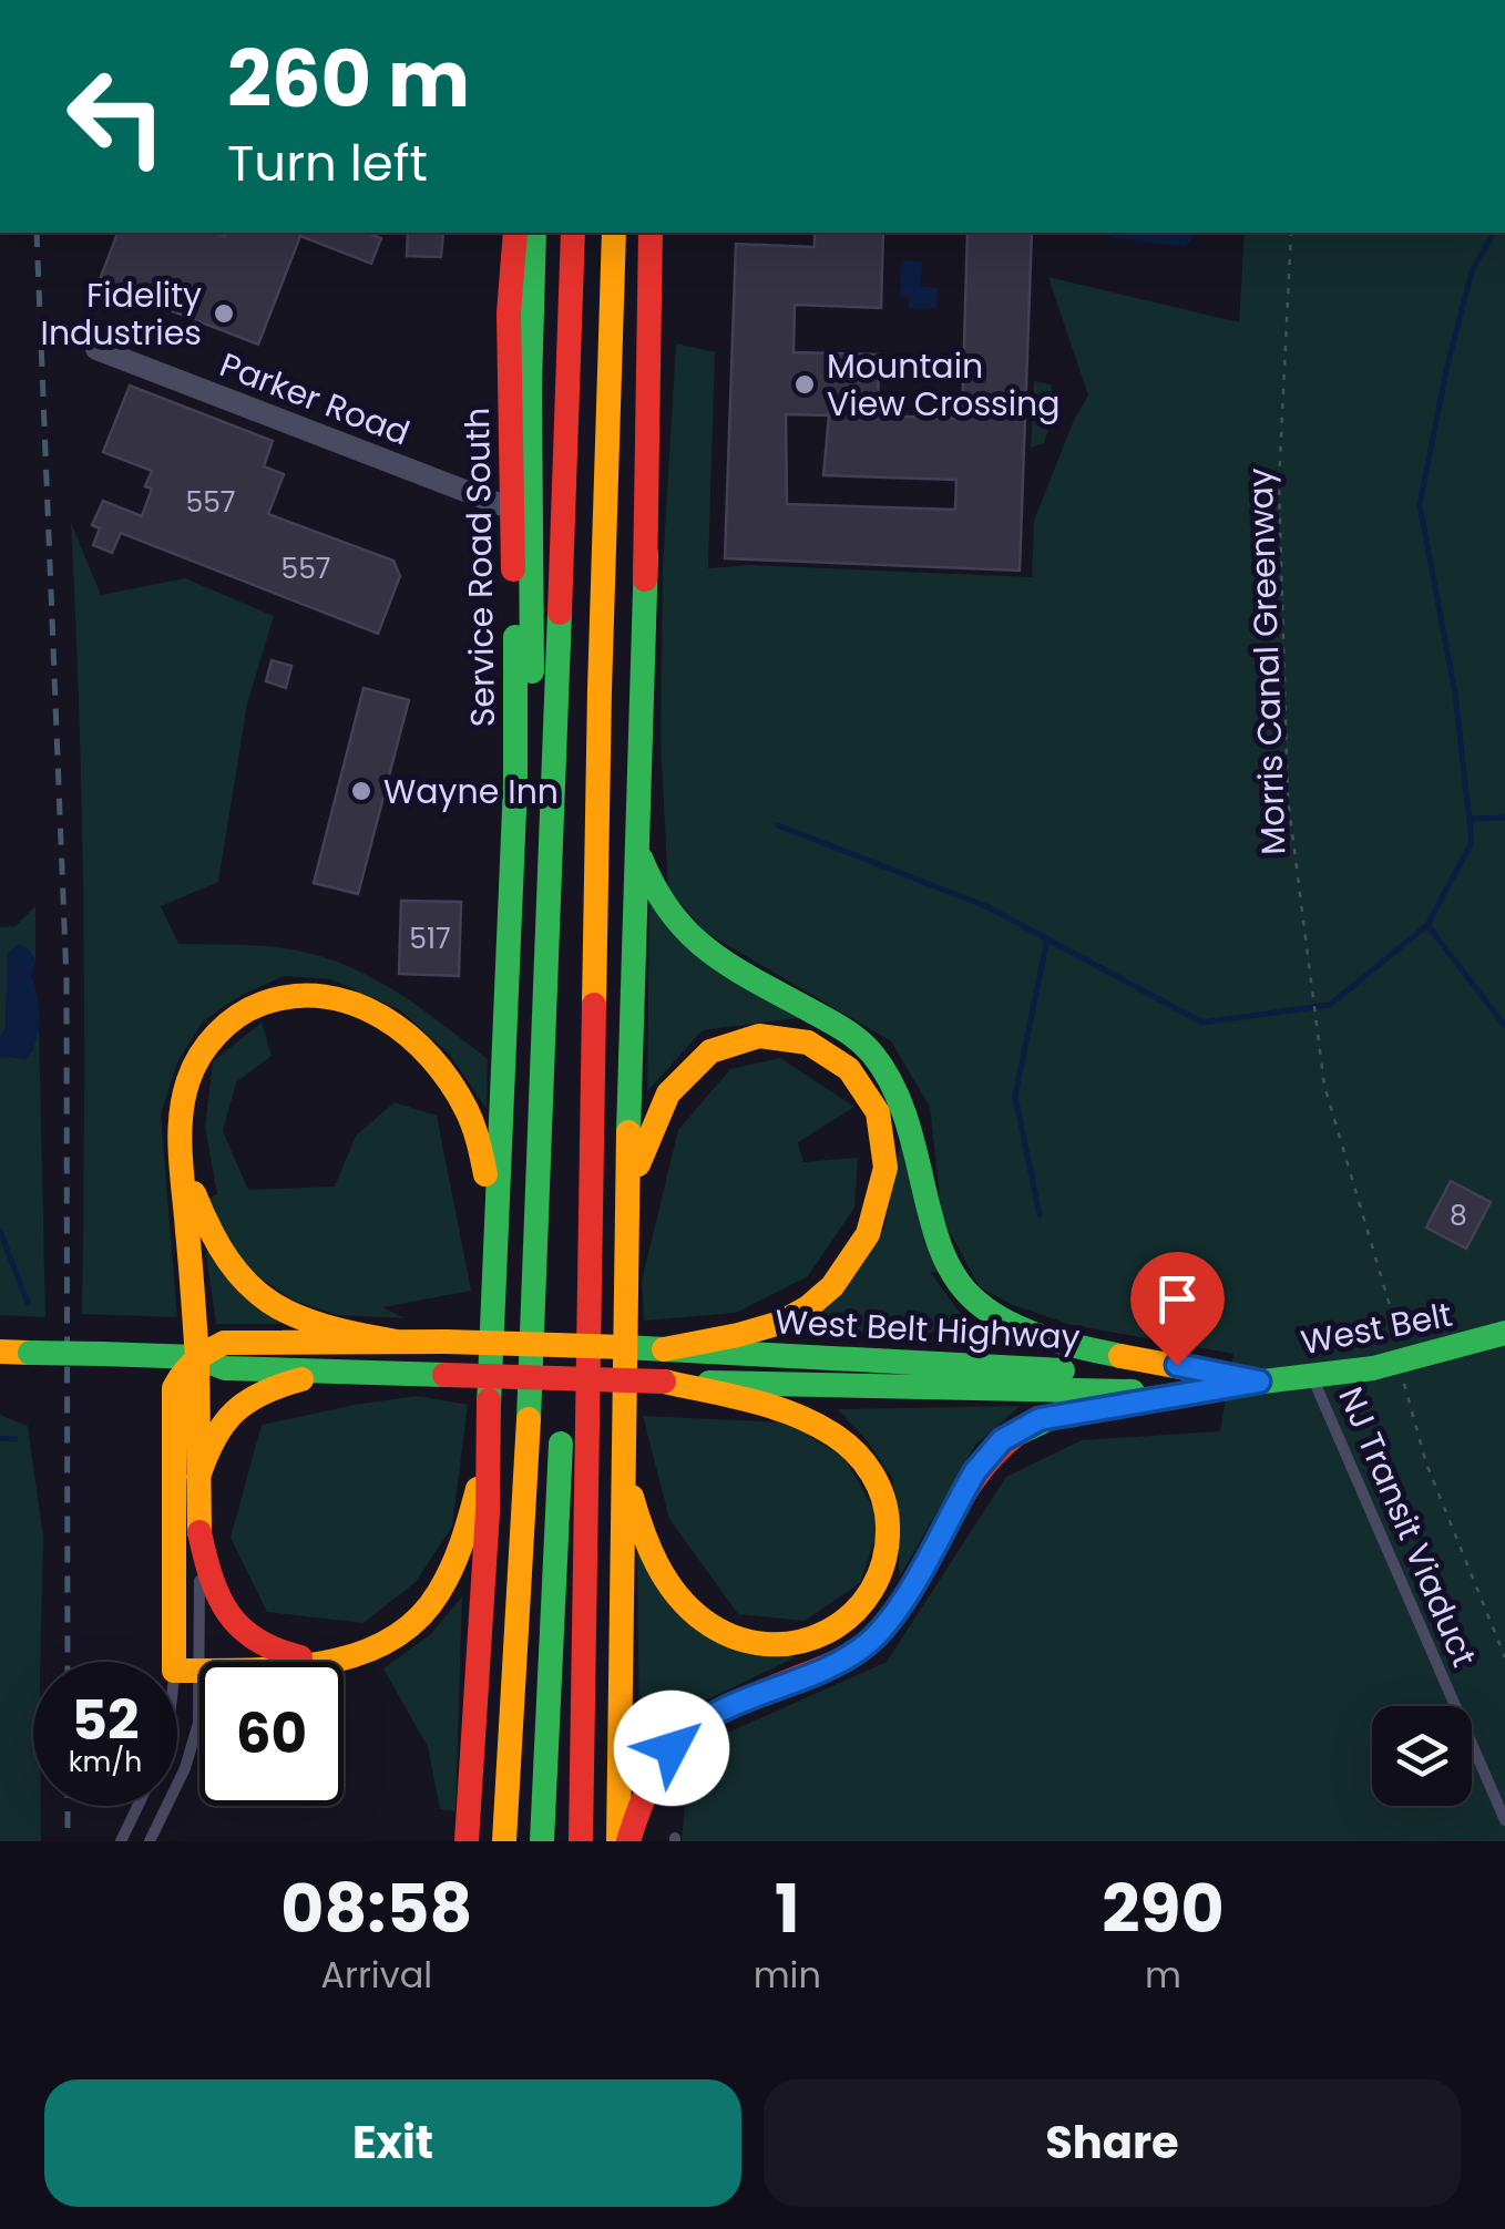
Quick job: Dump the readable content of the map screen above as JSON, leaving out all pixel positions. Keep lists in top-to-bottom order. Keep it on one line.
{"streets":{"main road":["Service Road South","West Belt","West Belt Highway"],"street":["Parker Road"],"lane":["NJ Transit Viaduct"],"path":["Morris Canal Greenway"]},"crossings":[["Parker Road","Service Road South"],["Morris Canal Greenway","West Belt"],["West Belt","West Belt Highway"],["West Belt","NJ Transit Viaduct"]],"places":["Fidelity Industries","Mountain View Crossing","Wayne Inn"],"house_numbers":["557","557","517","8"],"page":{"turn":["260 m","Turn left"],"speed":"52 km/h","limit":"60","eta":["08:58","Arrival","1","min","290","m"],"buttons":["Exit","Share"]}}
